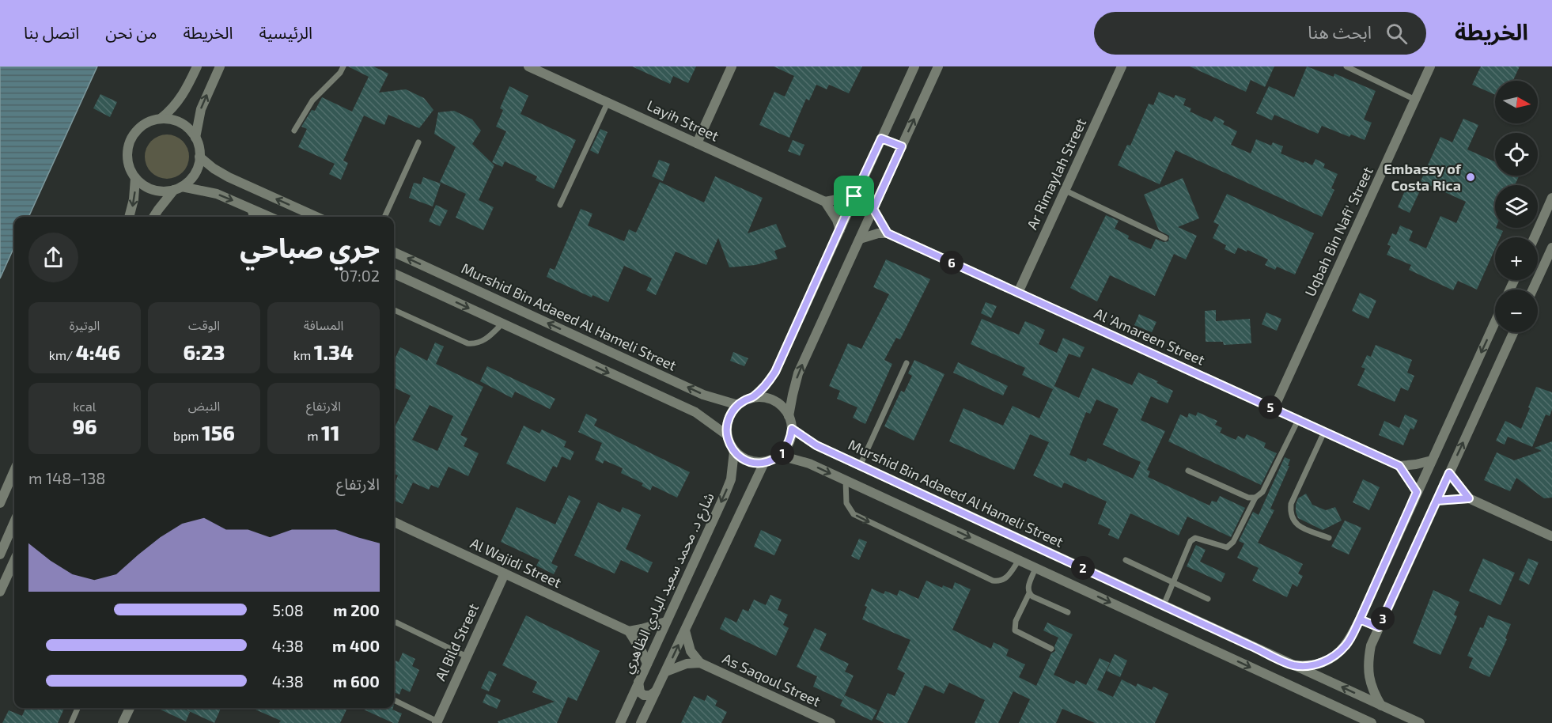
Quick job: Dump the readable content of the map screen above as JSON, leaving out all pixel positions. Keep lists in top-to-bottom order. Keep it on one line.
{"streets":{"street":["Layih Street","Ar Rimaylah Street","Uqbah Bin Nafi' Street","Murshid Bin Adaeed Al Hameli Street","Al 'Amareen Street","Al Wajidi Street","شارع د. محمد سعيد البادي الظاهري","Al Bild Street","As Saqoul Street"]},"crossings":[["Ar Rimaylah Street","Al 'Amareen Street"],["Uqbah Bin Nafi' Street","Al 'Amareen Street"],["Murshid Bin Adaeed Al Hameli Street","شارع د. محمد سعيد البادي الظاهري"],["Al Wajidi Street","Al Bild Street"]],"places":["Embassy of Costa Rica"],"north":"right","page":{"header":"الخريطة","search":"ابحث هنا","nav":["الرئيسية","الخريطة","من نحن","اتصل بنا"],"map_buttons":["+","−"],"heading":["جري صباحي","07:02"],"pins":["6","5","1","2","3"],"stats":[["المسافة","1.34 km"],["الوقت","6:23"],["الوتيرة","4:46 /km"],["الارتفاع","11 m"],["النبض","156 bpm"],["kcal","96"]],"chart":["الارتفاع","138–148 m"],"list":[{"name":"200 m","note":"5:08"},{"name":"400 m","note":"4:38"},{"name":"600 m","note":"4:38"}]}}
